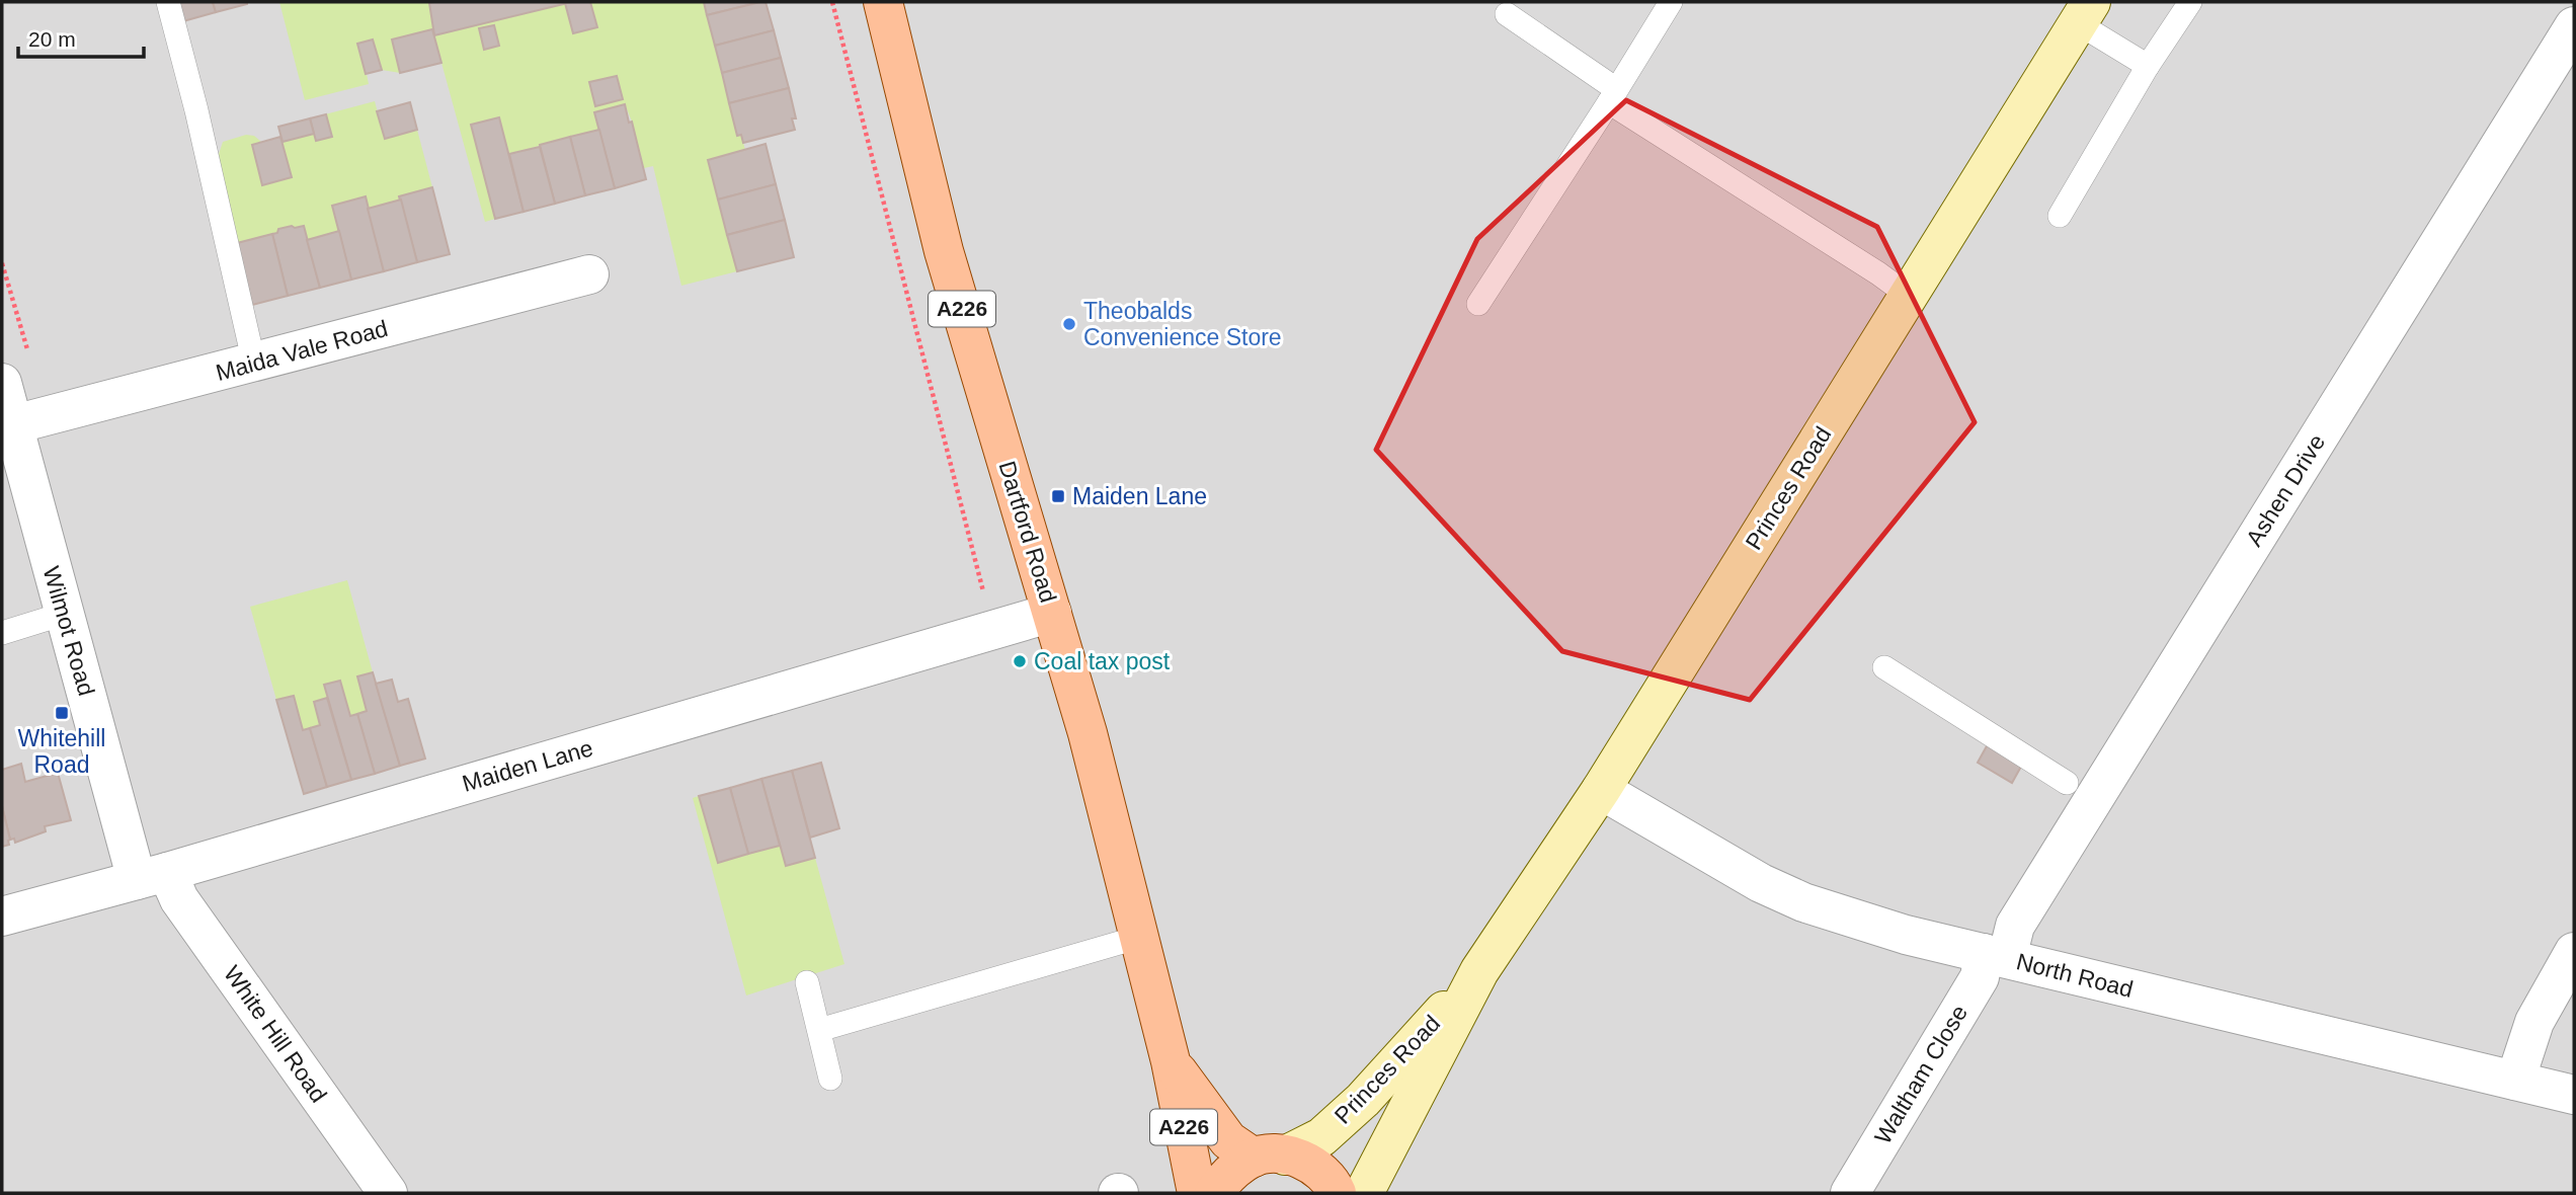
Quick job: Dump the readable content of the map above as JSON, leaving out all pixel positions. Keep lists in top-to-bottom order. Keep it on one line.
{"streets":{"main road":["A226","Princes Road","Dartford Road"],"street":["Maida Vale Road","Ashen Drive","Wilmot Road","Maiden Lane","North Road","White Hill Road","Waltham Close"]},"crossings":[["Maida Vale Road","Wilmot Road"],["Princes Road","Dartford Road"],["Princes Road","North Road"],["Ashen Drive","North Road"],["Ashen Drive","Waltham Close"],["Dartford Road","Maiden Lane"],["Wilmot Road","Maiden Lane"],["Wilmot Road","White Hill Road"],["Maiden Lane","White Hill Road"],["North Road","Waltham Close"]],"places":{"other":["Theobalds Convenience Store","Coal tax post"],"transit":["Maiden Lane","Whitehill Road"]},"scale_bar":"20 m"}
